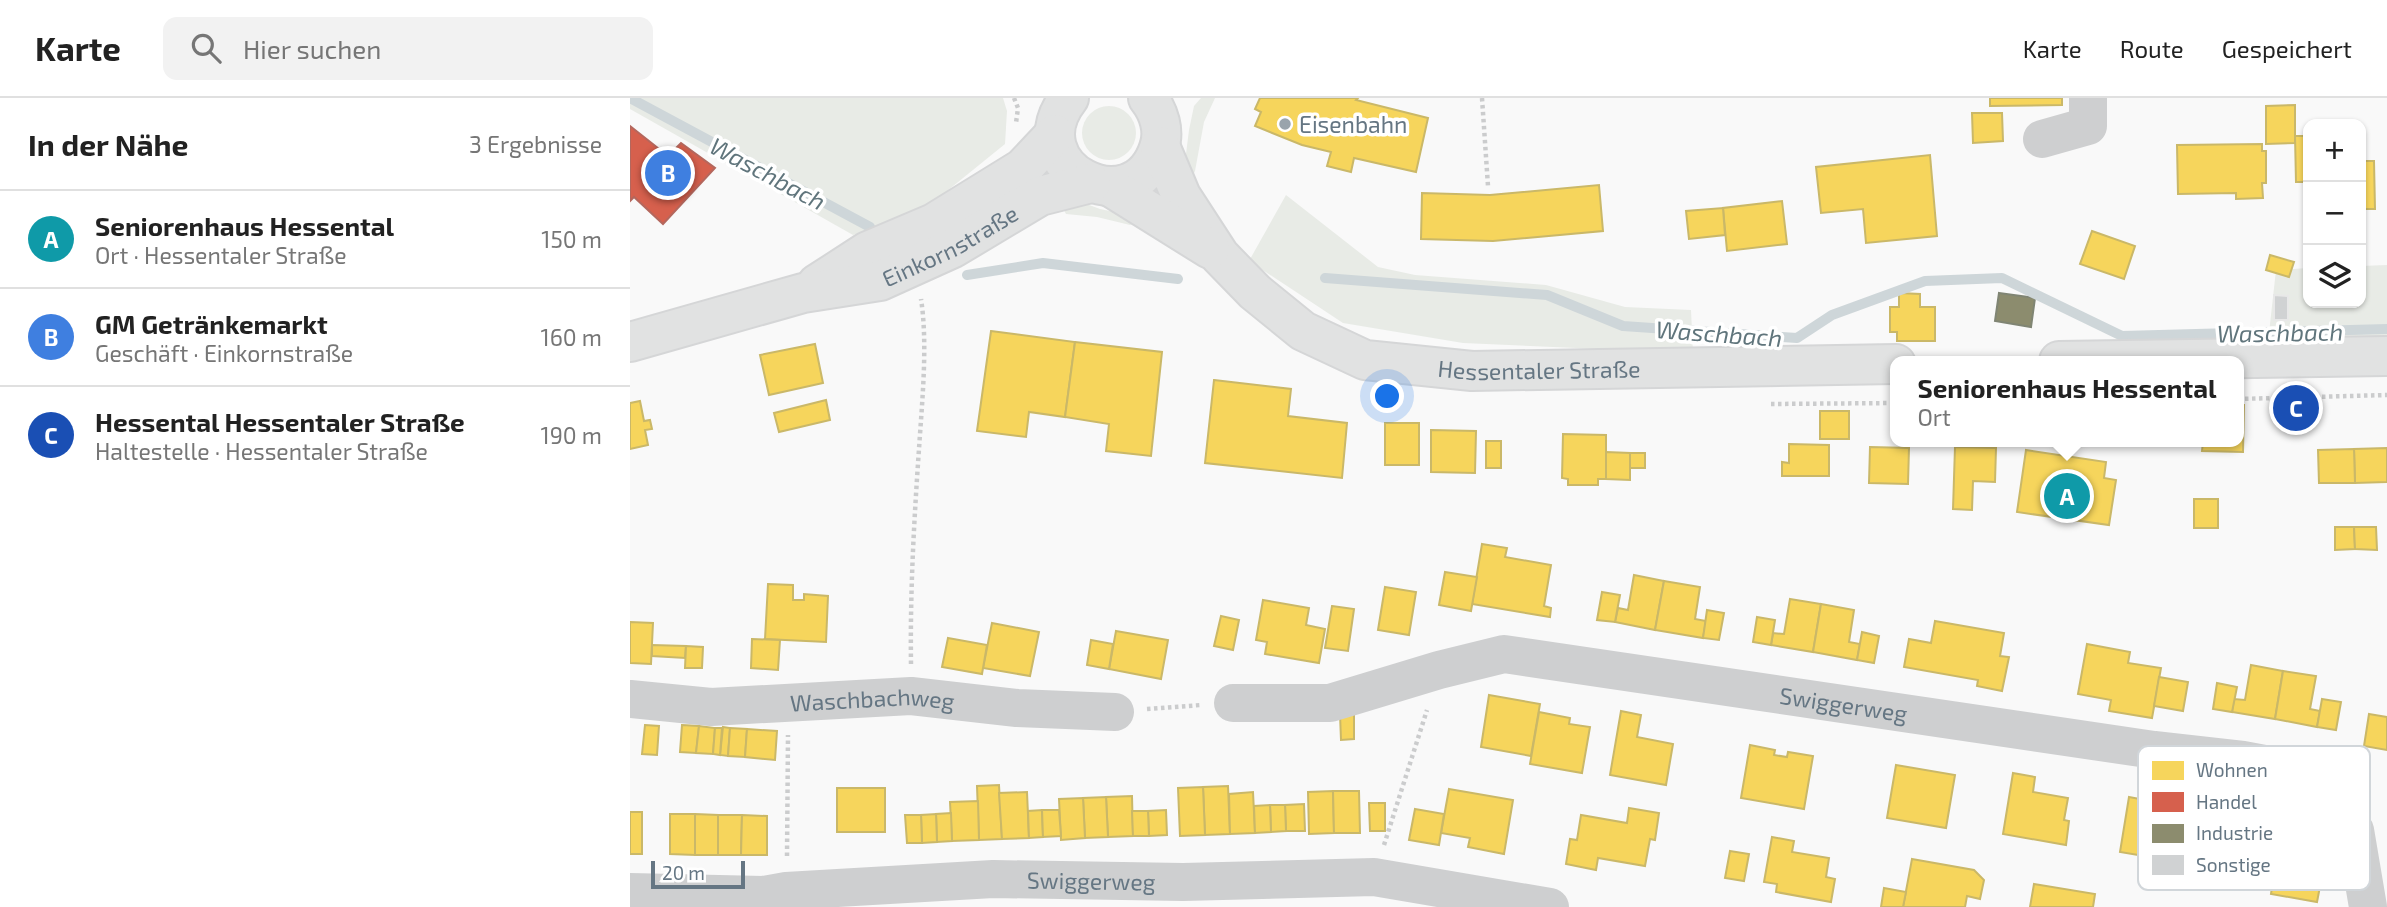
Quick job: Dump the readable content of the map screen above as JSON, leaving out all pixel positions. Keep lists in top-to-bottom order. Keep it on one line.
{"streets":{"main road":["Einkornstraße","Hessentaler Straße"],"street":["Swiggerweg","Waschbachweg"]},"crossings":[["Einkornstraße","Hessentaler Straße"]],"water":["Waschbach"],"places":["Eisenbahn"],"legend":["Wohnen","Handel","Industrie","Sonstige"],"scale_bar":"20 m","page":{"header":"Karte","search":"Hier suchen","nav":["Karte","Route","Gespeichert"],"heading":["In der Nähe","3 Ergebnisse"],"map_buttons":["+","−"],"pins":["B","C","A"],"list":[{"mark":"A","name":"Seniorenhaus Hessental","note":"Ort · Hessentaler Straße","value":"150 m"},{"mark":"B","name":"GM Getränkemarkt","note":"Geschäft · Einkornstraße","value":"160 m"},{"mark":"C","name":"Hessental Hessentaler Straße","note":"Haltestelle · Hessentaler Straße","value":"190 m"}],"popup":["Seniorenhaus Hessental","Ort"],"scale":"20 m"}}
